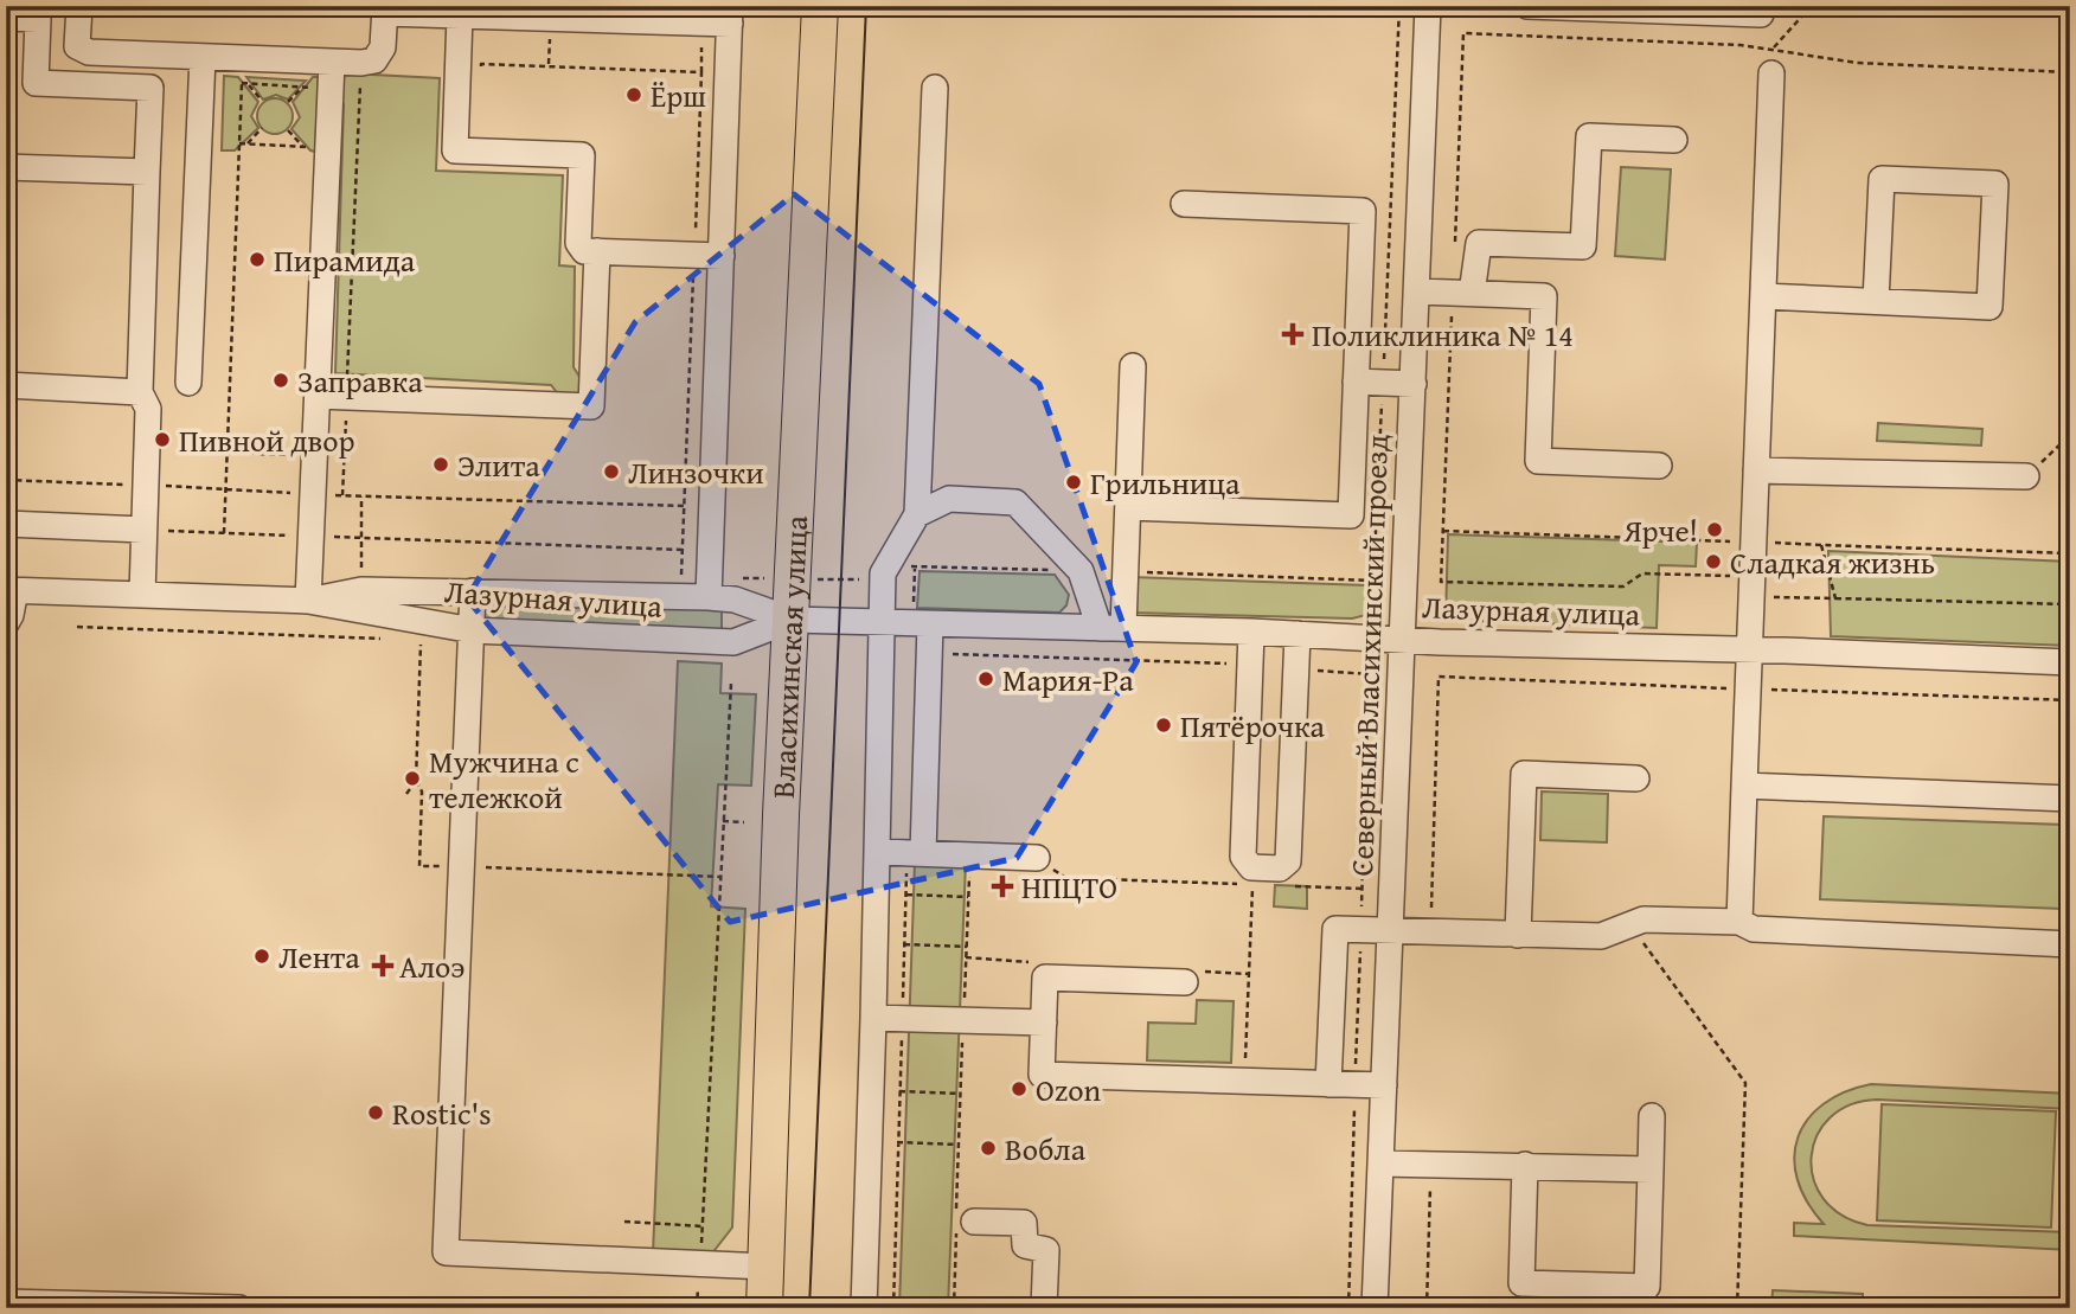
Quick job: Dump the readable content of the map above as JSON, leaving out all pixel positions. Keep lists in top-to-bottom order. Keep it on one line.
{"streets":{"highway":["Власихинская улица"],"street":["Лазурная улица","Северный Власихинский проезд"]},"crossings":[["Лазурная улица","Северный Власихинский проезд"],["Лазурная улица","Власихинская улица"]],"places":{"other":["Ёрш","Пирамида","Заправка","Пивной двор","Элита","Линзочки","Грильница","Ярче!","Сладкая жизнь","Мария-Ра","Пятёрочка","Мужчина с тележкой","Лента","Ozon","Rostic's","Вобла"],"health":["Поликлиника № 14","НПЦТО","Алоэ"]}}
